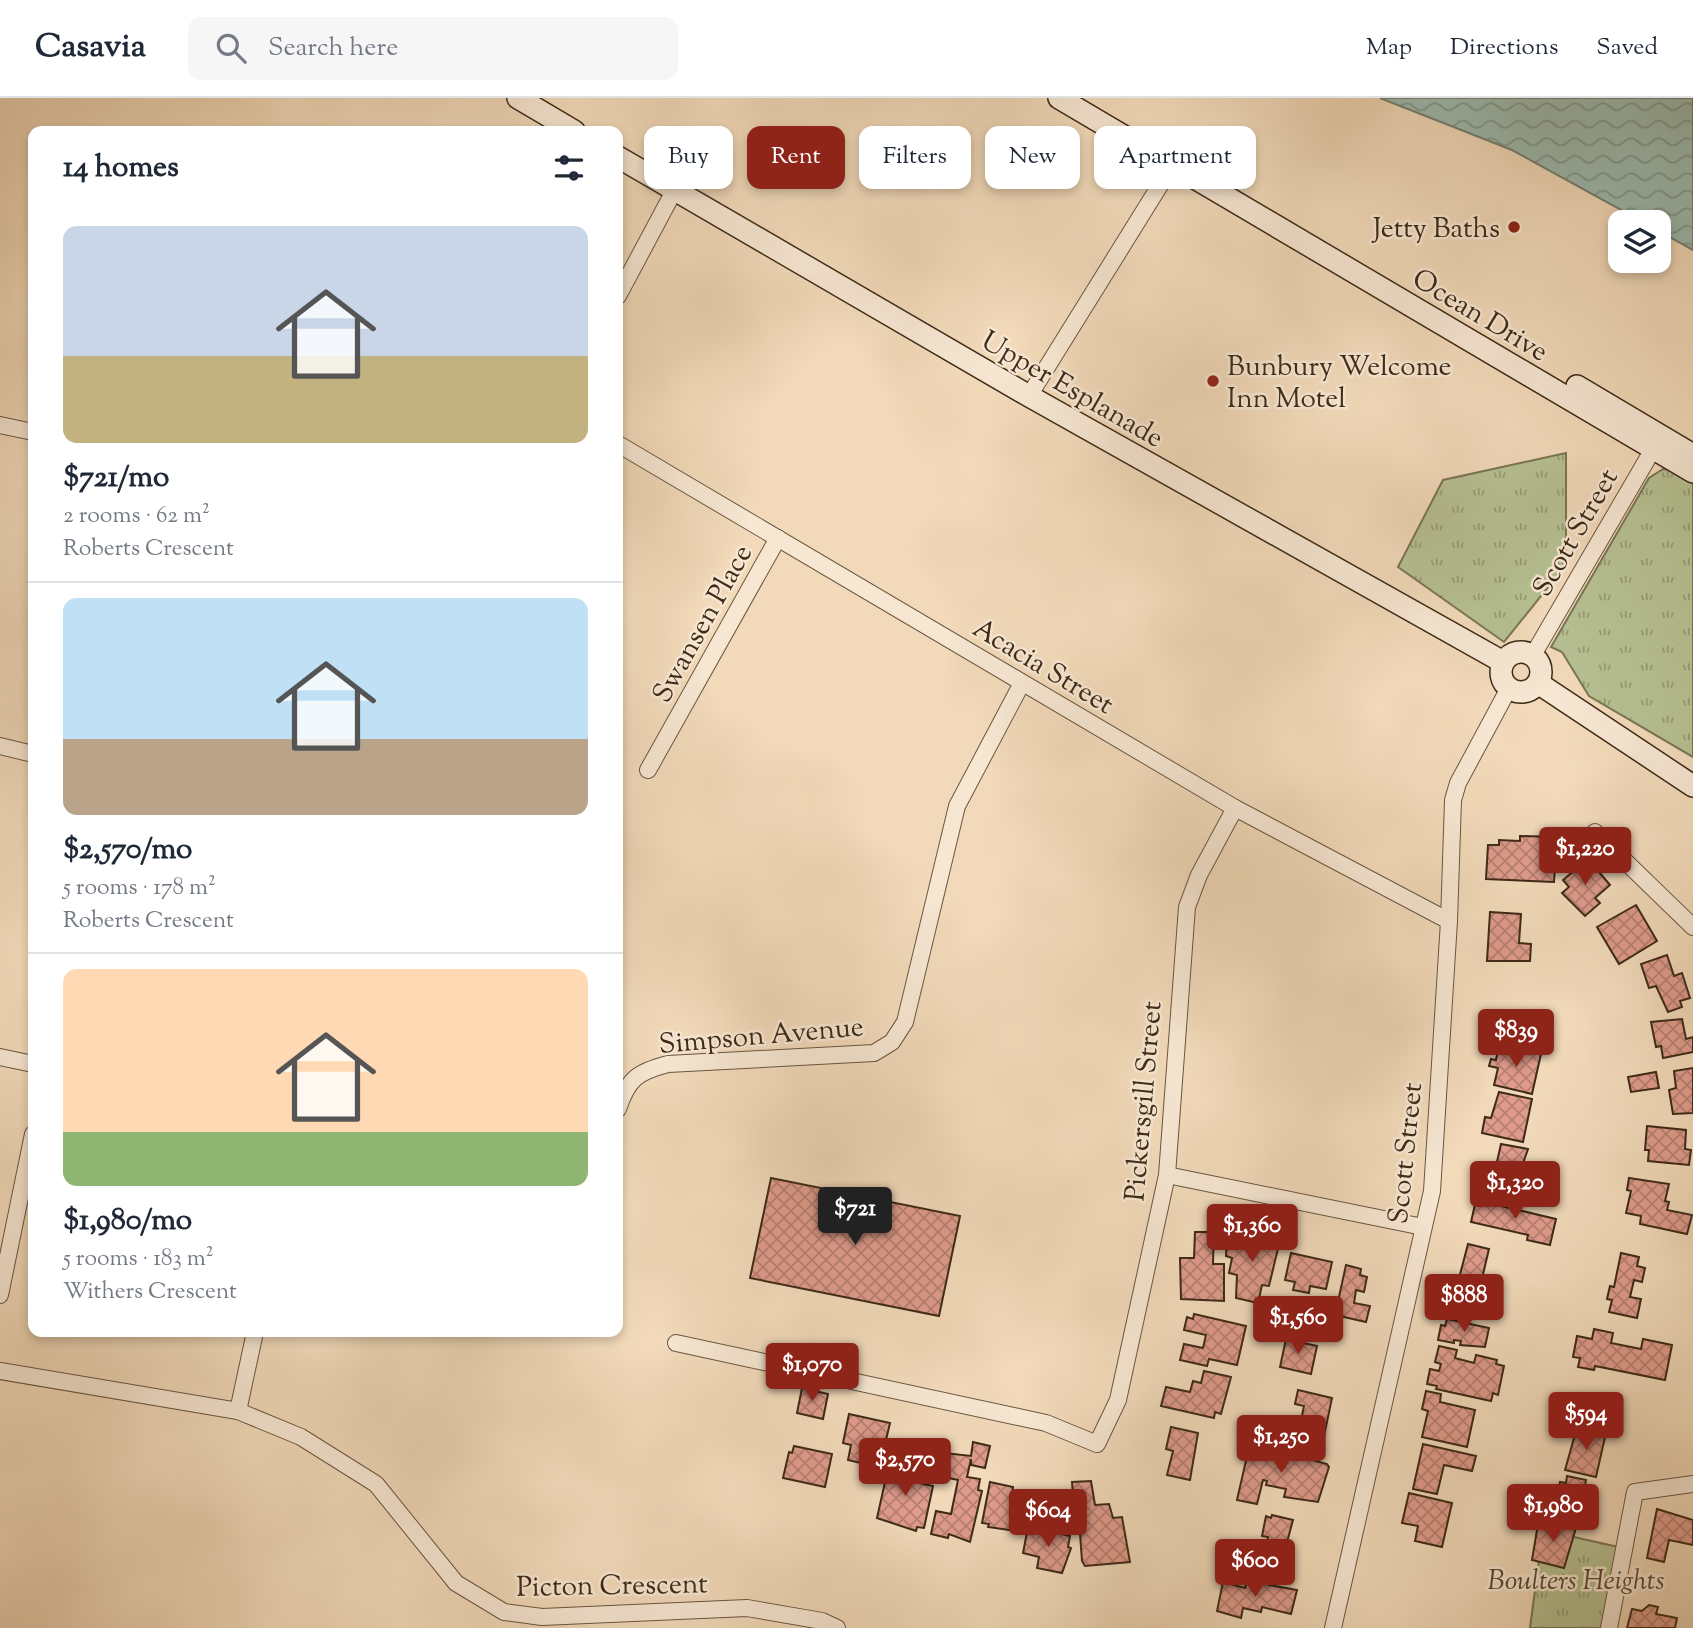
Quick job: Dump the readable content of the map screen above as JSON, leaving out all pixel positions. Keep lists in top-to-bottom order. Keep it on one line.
{"streets":{"street":["Ocean Drive","Upper Esplanade","Scott Street","Swansen Place","Acacia Street","Simpson Avenue","Pickersgill Street","Picton Crescent"]},"crossings":[["Ocean Drive","Scott Street"],["Upper Esplanade","Scott Street"],["Scott Street","Acacia Street"],["Swansen Place","Acacia Street"],["Acacia Street","Simpson Avenue"],["Acacia Street","Pickersgill Street"]],"parks":["Boulters Heights"],"places":["Jetty Baths","Bunbury Welcome Inn Motel"],"page":{"header":"Casavia","search":"Search here","nav":["Map","Directions","Saved"],"chip":["Buy","Rent","Filters","New","Apartment"],"heading":"14 homes","list":[{"name":"$721/mo","note":"2 rooms · 62 m² · Roberts Crescent"},{"name":"$2,570/mo","note":"5 rooms · 178 m² · Roberts Crescent"},{"name":"$1,980/mo","note":"5 rooms · 183 m² · Withers Crescent"}],"price":["$1,220","$839","$1,320","$721","$1,360","$888","$1,560","$1,070","$594","$1,250","$2,570","$1,980","$604","$600"]}}
